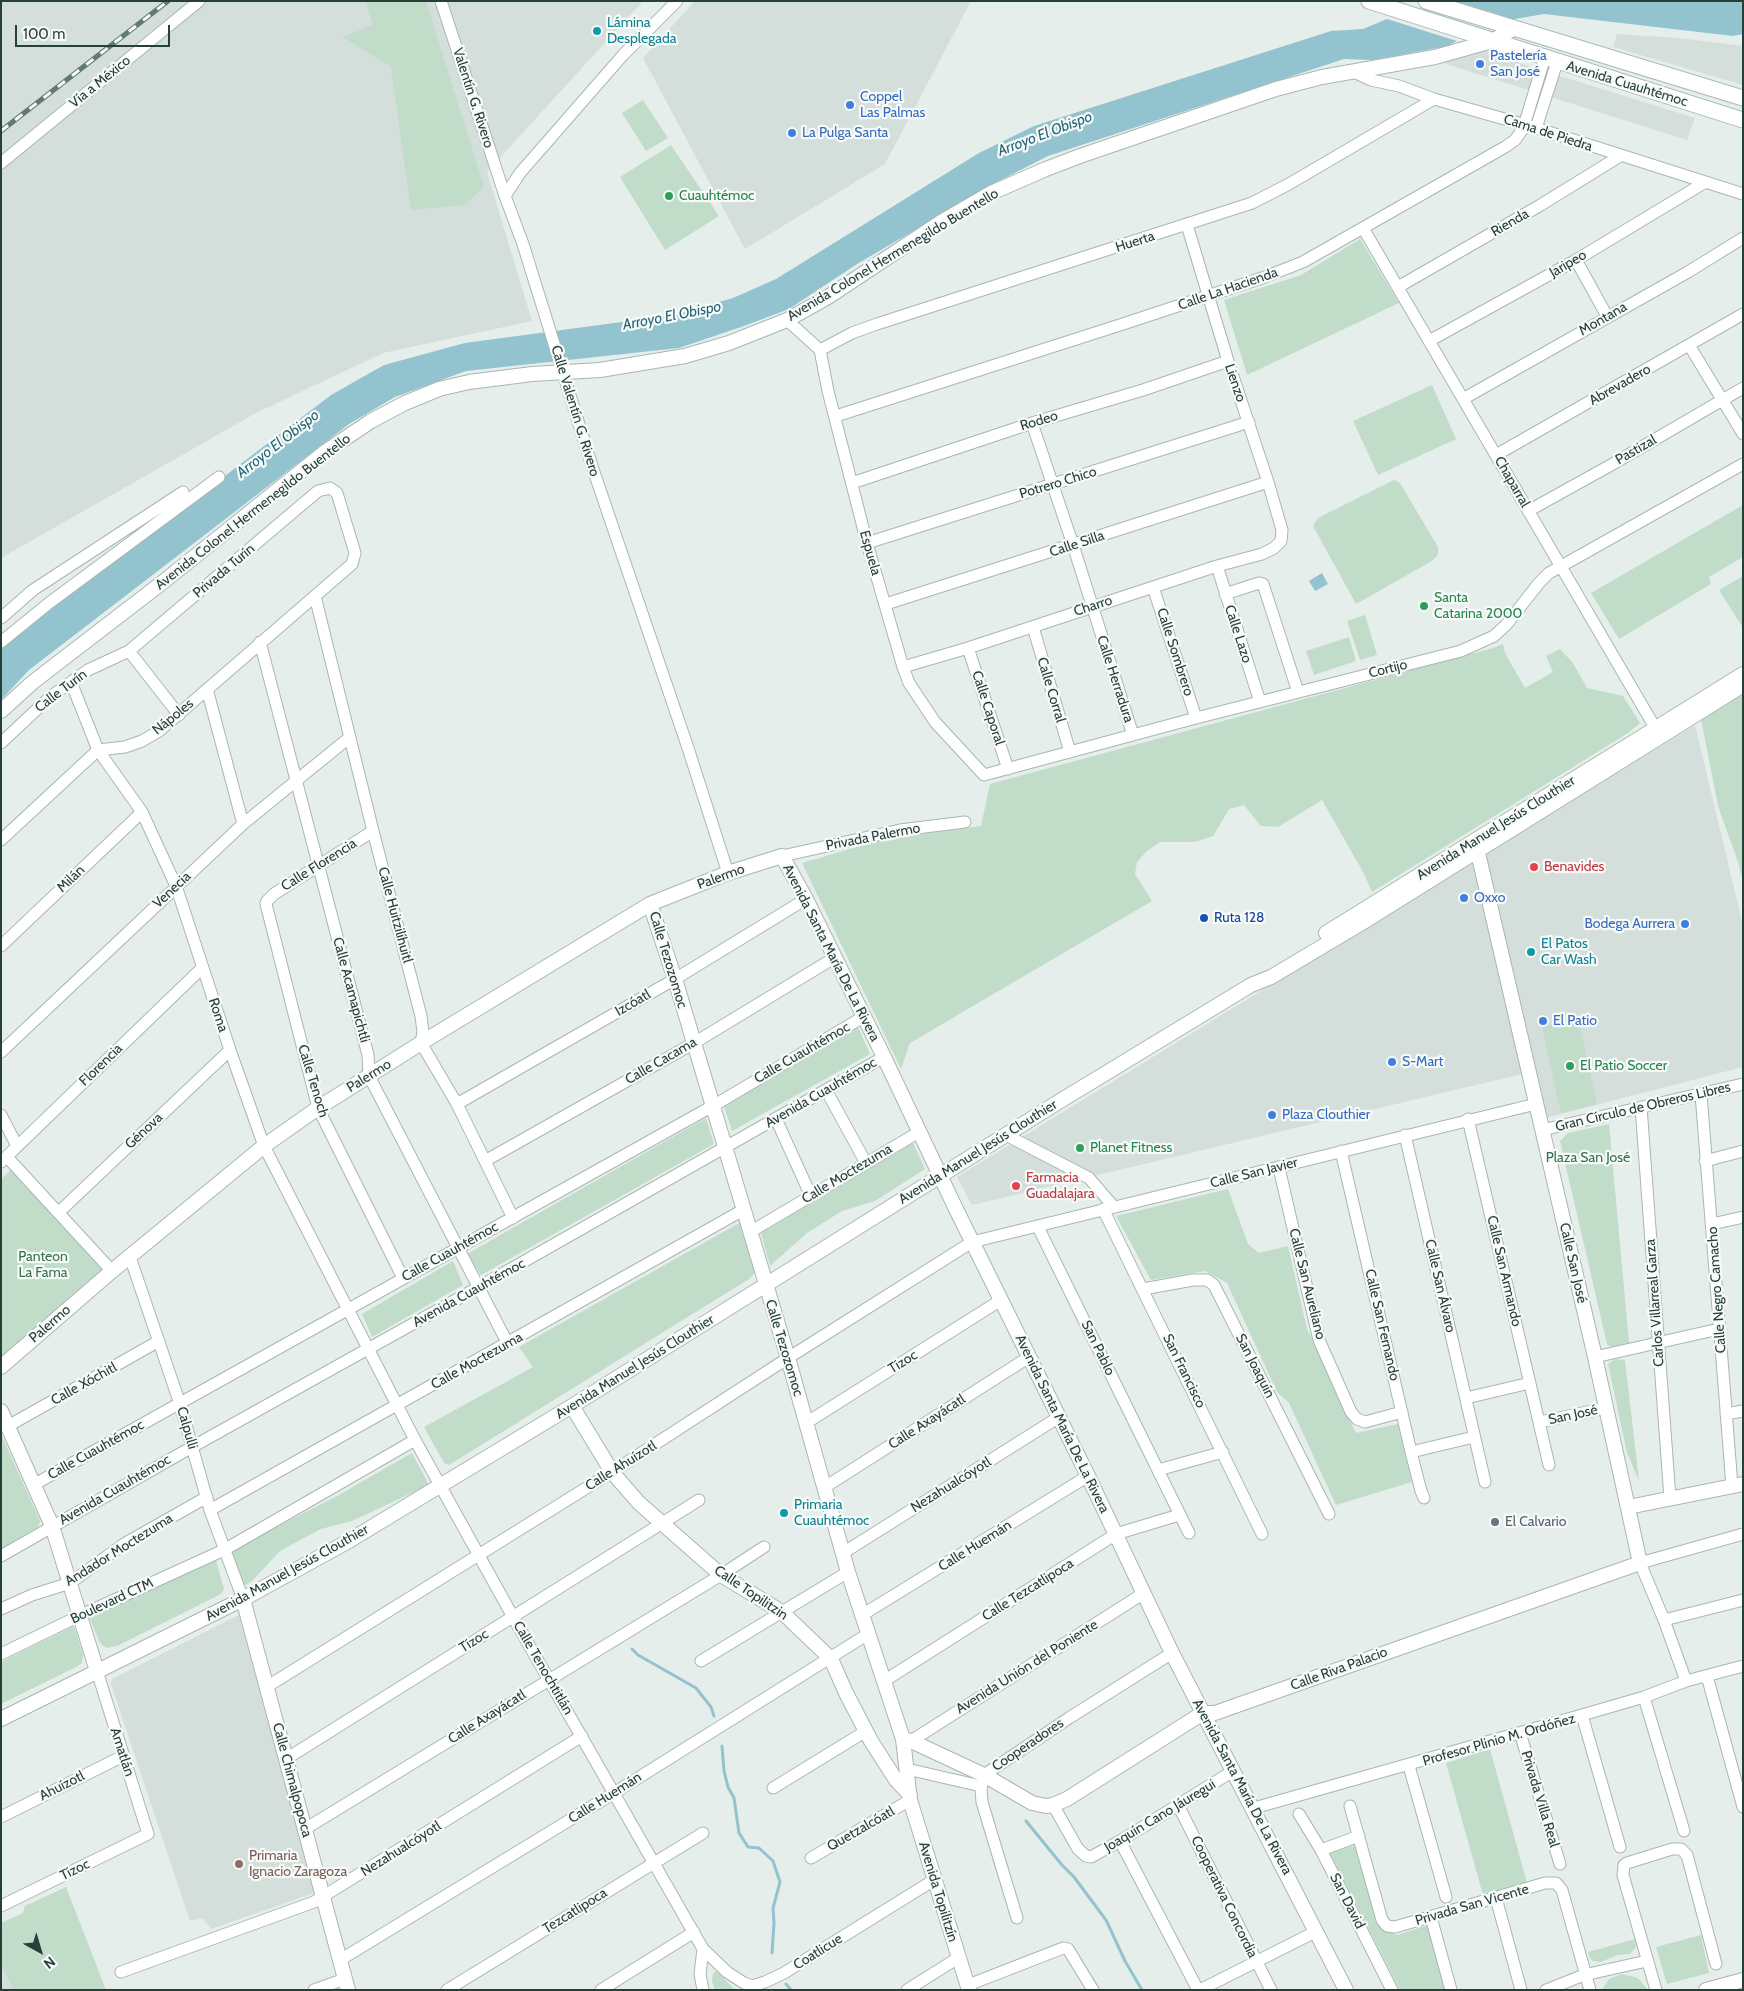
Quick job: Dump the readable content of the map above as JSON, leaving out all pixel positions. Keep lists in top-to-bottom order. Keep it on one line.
{"streets":{"main road":["Avenida Cuauhtémoc"],"street":["Vía a México","Valentín G. Rivero","Cama de Piedra","Rienda","Huerta","Avenida Colonel Hermenegildo Buentello","Jaripeo","Calle La Hacienda","Montana","Lienzo","Abrevadero","Calle Valentín G. Rivero","Rodeo","Pastizal","Chaparral","Potrero Chico","Calle Silla","Espuela","Privada Turín","Charro","Calle Lazo","Calle Sombrero","Cortijo","Calle Herradura","Calle Corral","Calle Turín","Calle Caporal","Nápoles","Avenida Manuel Jesús Clouthier","Privada Palermo","Calle Florencia","Palermo","Milán","Venecia","Calle Huitzilíhuitl","Avenida Santa María De La Rivera","Calle Tezozomoc","Calle Acamapichtli","Izcóatl","Roma","Calle Cuauhtémoc","Calle Cacama","Florencia","Calle Tenoch","Gran Círculo de Obreros Libres","Génova","Calle San Javier","Calle Moctezuma","Calle San José","Calle San Armando","Calle San Aureliano","Calle San Álvaro","Calle Negro Camacho","Carlos Villarreal Garza","Calle San Fernando","San Pablo","Tízoc","San Joaquín","San Francisco","Calle Xóchitl","San José","Calle Axayácatl","Calpulli","Calle Ahuízotl","Nezahualcóyotl","Calle Huemán","Andador Moctezuma","Calle Tezcatlipoca","Calle Topilitzin","Boulevard CTM","Avenida Unión del Poniente","Calle Tenochtitlán","Calle Riva Palacio","Profesor Plinio M. Ordóñez","Cooperadores","Amatlán","Calle Chimalpopoca","Ahuízotl","Privada Villa Real","Joaquín Cano Jáuregui","Quetzalcóatl","Avenida Topilitzín","Cooperativa Concordia","San David","Privada San Vicente","Tezcatlipoca","Coatlicue"]},"crossings":[["Avenida Cuauhtémoc","Avenida Colonel Hermenegildo Buentello"],["Avenida Cuauhtémoc","Calle La Hacienda"],["Avenida Cuauhtémoc","Avenida Santa María De La Rivera"],["Avenida Cuauhtémoc","Calle Tezozomoc"],["Avenida Cuauhtémoc","Calle Acamapichtli"],["Avenida Cuauhtémoc","Roma"],["Avenida Cuauhtémoc","Calpulli"],["Avenida Cuauhtémoc","Calle Tenochtitlán"],["Valentín G. Rivero","Calle Valentín G. Rivero"],["Cama de Piedra","Rienda"],["Cama de Piedra","Huerta"],["Cama de Piedra","Avenida Colonel Hermenegildo Buentello"],["Cama de Piedra","Jaripeo"],["Cama de Piedra","Calle La Hacienda"],["Rienda","Chaparral"],["Huerta","Lienzo"],["Huerta","Espuela"],["Avenida Colonel Hermenegildo Buentello","Calle Valentín G. Rivero"],["Jaripeo","Chaparral"],["Calle La Hacienda","Lienzo"],["Calle La Hacienda","Chaparral"],["Calle La Hacienda","Espuela"],["Montana","Chaparral"],["Lienzo","Rodeo"],["Lienzo","Potrero Chico"],["Lienzo","Calle Silla"],["Lienzo","Charro"],["Abrevadero","Chaparral"],["Calle Valentín G. Rivero","Palermo"],["Rodeo","Espuela"],["Rodeo","Calle Herradura"],["Pastizal","Chaparral"],["Chaparral","Cortijo"],["Chaparral","Avenida Manuel Jesús Clouthier"],["Potrero Chico","Espuela"],["Potrero Chico","Calle Herradura"],["Calle Silla","Espuela"],["Calle Silla","Calle Herradura"],["Espuela","Charro"],["Espuela","Cortijo"],["Privada Turín","Calle Turín"],["Privada Turín","Nápoles"],["Charro","Calle Lazo"],["Charro","Calle Sombrero"],["Charro","Calle Herradura"],["Charro","Calle Corral"],["Charro","Calle Caporal"],["Calle Lazo","Cortijo"],["Calle Sombrero","Cortijo"],["Cortijo","Calle Herradura"],["Cortijo","Calle Corral"],["Cortijo","Calle Caporal"],["Calle Turín","Roma"],["Nápoles","Calle Huitzilíhuitl"],["Nápoles","Calle Acamapichtli"],["Nápoles","Roma"],["Avenida Manuel Jesús Clouthier","Avenida Santa María De La Rivera"],["Avenida Manuel Jesús Clouthier","Calle Tezozomoc"],["Avenida Manuel Jesús Clouthier","Calle San José"],["Avenida Manuel Jesús Clouthier","San Francisco"],["Avenida Manuel Jesús Clouthier","Calpulli"],["Avenida Manuel Jesús Clouthier","Calle Topilitzin"],["Avenida Manuel Jesús Clouthier","Calle Tenochtitlán"],["Avenida Manuel Jesús Clouthier","Amatlán"],["Avenida Manuel Jesús Clouthier","Calle Chimalpopoca"],["Privada Palermo","Palermo"],["Privada Palermo","Avenida Santa María De La Rivera"],["Calle Florencia","Calle Huitzilíhuitl"],["Calle Florencia","Calle Acamapichtli"],["Calle Florencia","Calle Tenoch"],["Palermo","Calle Huitzilíhuitl"],["Palermo","Avenida Santa María De La Rivera"],["Palermo","Calle Tezozomoc"],["Palermo","Calle Acamapichtli"],["Palermo","Roma"],["Palermo","Calle Tenoch"],["Palermo","Calpulli"],["Milán","Roma"],["Venecia","Calle Huitzilíhuitl"],["Venecia","Calle Acamapichtli"],["Venecia","Roma"],["Avenida Santa María De La Rivera","Izcóatl"],["Avenida Santa María De La Rivera","Calle Cuauhtémoc"],["Avenida Santa María De La Rivera","Calle Cacama"],["Avenida Santa María De La Rivera","Calle San Javier"],["Avenida Santa María De La Rivera","Calle Moctezuma"],["Avenida Santa María De La Rivera","Tízoc"],["Avenida Santa María De La Rivera","Calle Axayácatl"],["Avenida Santa María De La Rivera","Calle Ahuízotl"],["Avenida Santa María De La Rivera","Nezahualcóyotl"],["Avenida Santa María De La Rivera","Calle Huemán"],["Avenida Santa María De La Rivera","Calle Tezcatlipoca"],["Avenida Santa María De La Rivera","Avenida Unión del Poniente"],["Avenida Santa María De La Rivera","Calle Riva Palacio"],["Avenida Santa María De La Rivera","Profesor Plinio M. Ordóñez"],["Avenida Santa María De La Rivera","Cooperadores"],["Avenida Santa María De La Rivera","Joaquín Cano Jáuregui"],["Calle Tezozomoc","Izcóatl"],["Calle Tezozomoc","Calle Cuauhtémoc"],["Calle Tezozomoc","Calle Cacama"],["Calle Tezozomoc","Calle Moctezuma"],["Calle Tezozomoc","Tízoc"],["Calle Tezozomoc","Calle Axayácatl"],["Calle Tezozomoc","Calle Ahuízotl"],["Calle Tezozomoc","Nezahualcóyotl"],["Calle Tezozomoc","Calle Huemán"],["Calle Tezozomoc","Calle Tezcatlipoca"],["Calle Tezozomoc","Calle Topilitzin"],["Calle Tezozomoc","Avenida Unión del Poniente"],["Calle Tezozomoc","Quetzalcóatl"],["Calle Tezozomoc","Avenida Topilitzín"],["Calle Acamapichtli","Calle Cuauhtémoc"],["Calle Acamapichtli","Calle Moctezuma"],["Roma","Calle Cuauhtémoc"],["Roma","Florencia"],["Roma","Génova"],["Roma","Calle Tenochtitlán"],["Calle Cuauhtémoc","Calle Tenoch"],["Calle Cuauhtémoc","Calpulli"],["Gran Círculo de Obreros Libres","Calle San José"],["Gran Círculo de Obreros Libres","Calle Negro Camacho"],["Gran Círculo de Obreros Libres","Carlos Villarreal Garza"],["Calle San Javier","Calle San José"],["Calle San Javier","Calle San Armando"],["Calle San Javier","Calle San Aureliano"],["Calle San Javier","Calle San Álvaro"],["Calle San Javier","Calle San Fernando"],["Calle San Javier","San Pablo"],["Calle San Javier","San Francisco"],["Calle San Javier","Calle Ahuízotl"],["Calle Moctezuma","Calpulli"],["Calle Moctezuma","Calle Tenochtitlán"],["Calle San José","San José"],["Calle San José","Calle Riva Palacio"],["Calle San José","Profesor Plinio M. Ordóñez"],["Calle San Armando","San José"],["Calle San Aureliano","Calle San Fernando"],["San Pablo","Calle Tezcatlipoca"],["Tízoc","Calle Topilitzin"],["Tízoc","Calle Tenochtitlán"],["Tízoc","Amatlán"],["Tízoc","Calle Chimalpopoca"],["San Joaquín","San Francisco"],["Calle Xóchitl","Calpulli"],["Calle Axayácatl","Calle Topilitzin"],["Calle Axayácatl","Calle Tenochtitlán"],["Calle Axayácatl","Calle Chimalpopoca"],["Calpulli","Andador Moctezuma"],["Calpulli","Boulevard CTM"],["Calpulli","Calle Chimalpopoca"],["Calle Ahuízotl","Calle Topilitzin"],["Calle Ahuízotl","Calle Tenochtitlán"],["Calle Ahuízotl","Calle Chimalpopoca"],["Nezahualcóyotl","Calle Tenochtitlán"],["Nezahualcóyotl","Calle Chimalpopoca"],["Calle Huemán","Calle Topilitzin"],["Calle Huemán","Calle Tenochtitlán"],["Calle Huemán","Calle Chimalpopoca"],["Calle Topilitzin","Quetzalcóatl"],["Calle Topilitzin","Avenida Topilitzín"],["Boulevard CTM","Calle Tenochtitlán"],["Calle Tenochtitlán","Tezcatlipoca"],["Calle Tenochtitlán","Coatlicue"],["Calle Riva Palacio","Joaquín Cano Jáuregui"],["Profesor Plinio M. Ordóñez","Privada Villa Real"],["Amatlán","Ahuízotl"],["Joaquín Cano Jáuregui","Cooperativa Concordia"],["Quetzalcóatl","Avenida Topilitzín"],["Avenida Topilitzín","Coatlicue"]],"water":["Arroyo El Obispo"],"parks":["Plaza San José","Panteon La Fama"],"places":["Lámina Desplegada","Pastelería San José","Coppel Las Palmas","La Pulga Santa","Cuauhtémoc","Santa Catarina 2000","Benavides","Oxxo","Ruta 128","Bodega Aurrera","El Patos Car Wash","El Patio","S-Mart","El Patio Soccer","Plaza Clouthier","Planet Fitness","Farmacia Guadalajara","Primaria Cuauhtémoc","El Calvario","Primaria Ignacio Zaragoza"],"scale_bar":"100 m","north":"bottom right"}
